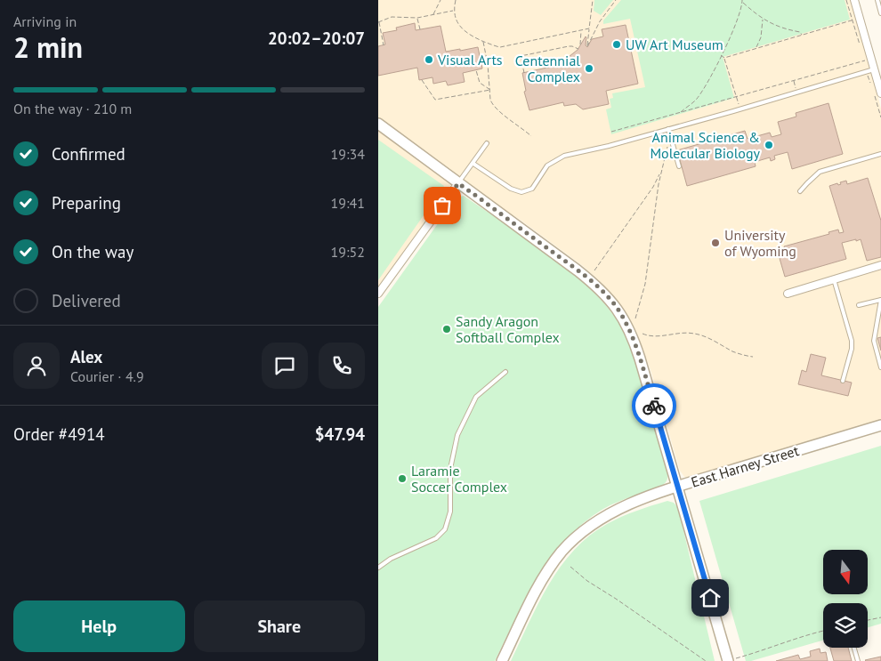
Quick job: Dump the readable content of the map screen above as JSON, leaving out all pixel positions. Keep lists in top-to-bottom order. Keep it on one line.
{"streets":{"street":["East Harney Street"]},"places":["UW Art Museum","Visual Arts","Centennial Complex","Animal Science & Molecular Biology","University of Wyoming","Sandy Aragon Softball Complex","Laramie Soccer Complex"],"north":"bottom","page":{"heading":["2 min","Arriving in","20:02–20:07"],"panel":["Alex","Courier · 4.9","Order #4914","$47.94"],"bar":"On the way · 210 m","list":[["Confirmed","19:34"],["Preparing","19:41"],["On the way","19:52"],"Delivered"],"buttons":["Help","Share"]}}
